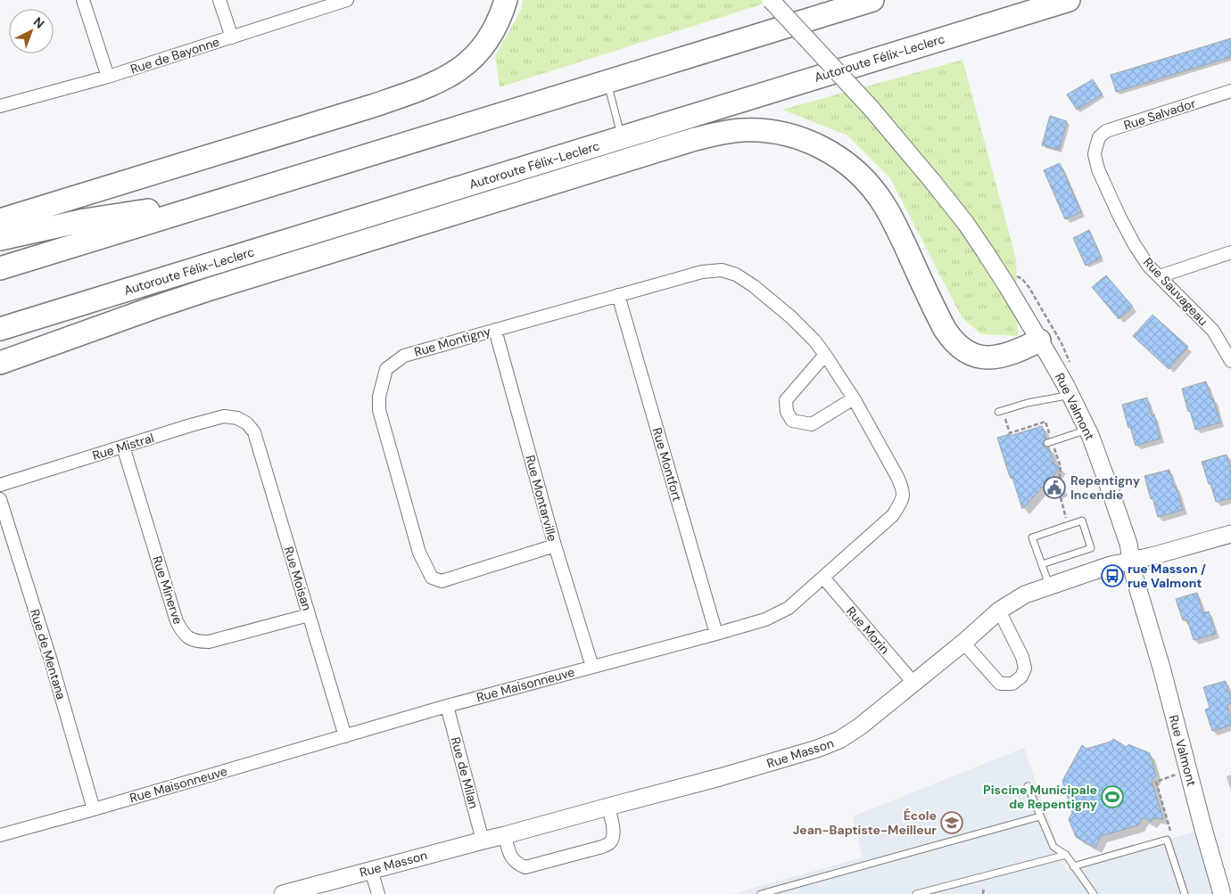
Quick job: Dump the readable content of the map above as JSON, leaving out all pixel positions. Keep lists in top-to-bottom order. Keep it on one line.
{"streets":{"highway":["Autoroute Félix-Leclerc"],"street":["Rue de Bayonne","Rue Salvador","Rue Sauvageau","Rue Montigny","Rue Valmont","Rue Mistral","Rue Montfort","Rue Montarville","Rue Moisan","Rue Minerve","Rue Morin","Rue de Mentana","Rue Maisonneuve","Rue Masson","Rue de Milan"]},"crossings":[["Rue Salvador","Rue Sauvageau"],["Rue Montigny","Rue Montfort"],["Rue Montigny","Rue Montarville"],["Rue Montigny","Rue Maisonneuve"],["Rue Valmont","Rue Masson"],["Rue Mistral","Rue Moisan"],["Rue Mistral","Rue Minerve"],["Rue Montfort","Rue Maisonneuve"],["Rue Montarville","Rue Maisonneuve"],["Rue Moisan","Rue Minerve"],["Rue Moisan","Rue Maisonneuve"],["Rue Morin","Rue Maisonneuve"],["Rue Morin","Rue Masson"],["Rue de Mentana","Rue Maisonneuve"],["Rue Maisonneuve","Rue de Milan"],["Rue Masson","Rue de Milan"]],"places":{"public building":["Repentigny Incendie"],"bus stop":["rue Masson / rue Valmont"],"sports":["Piscine Municipale de Repentigny"],"school or university":["École Jean-Baptiste-Meilleur"]},"north":"top right"}
